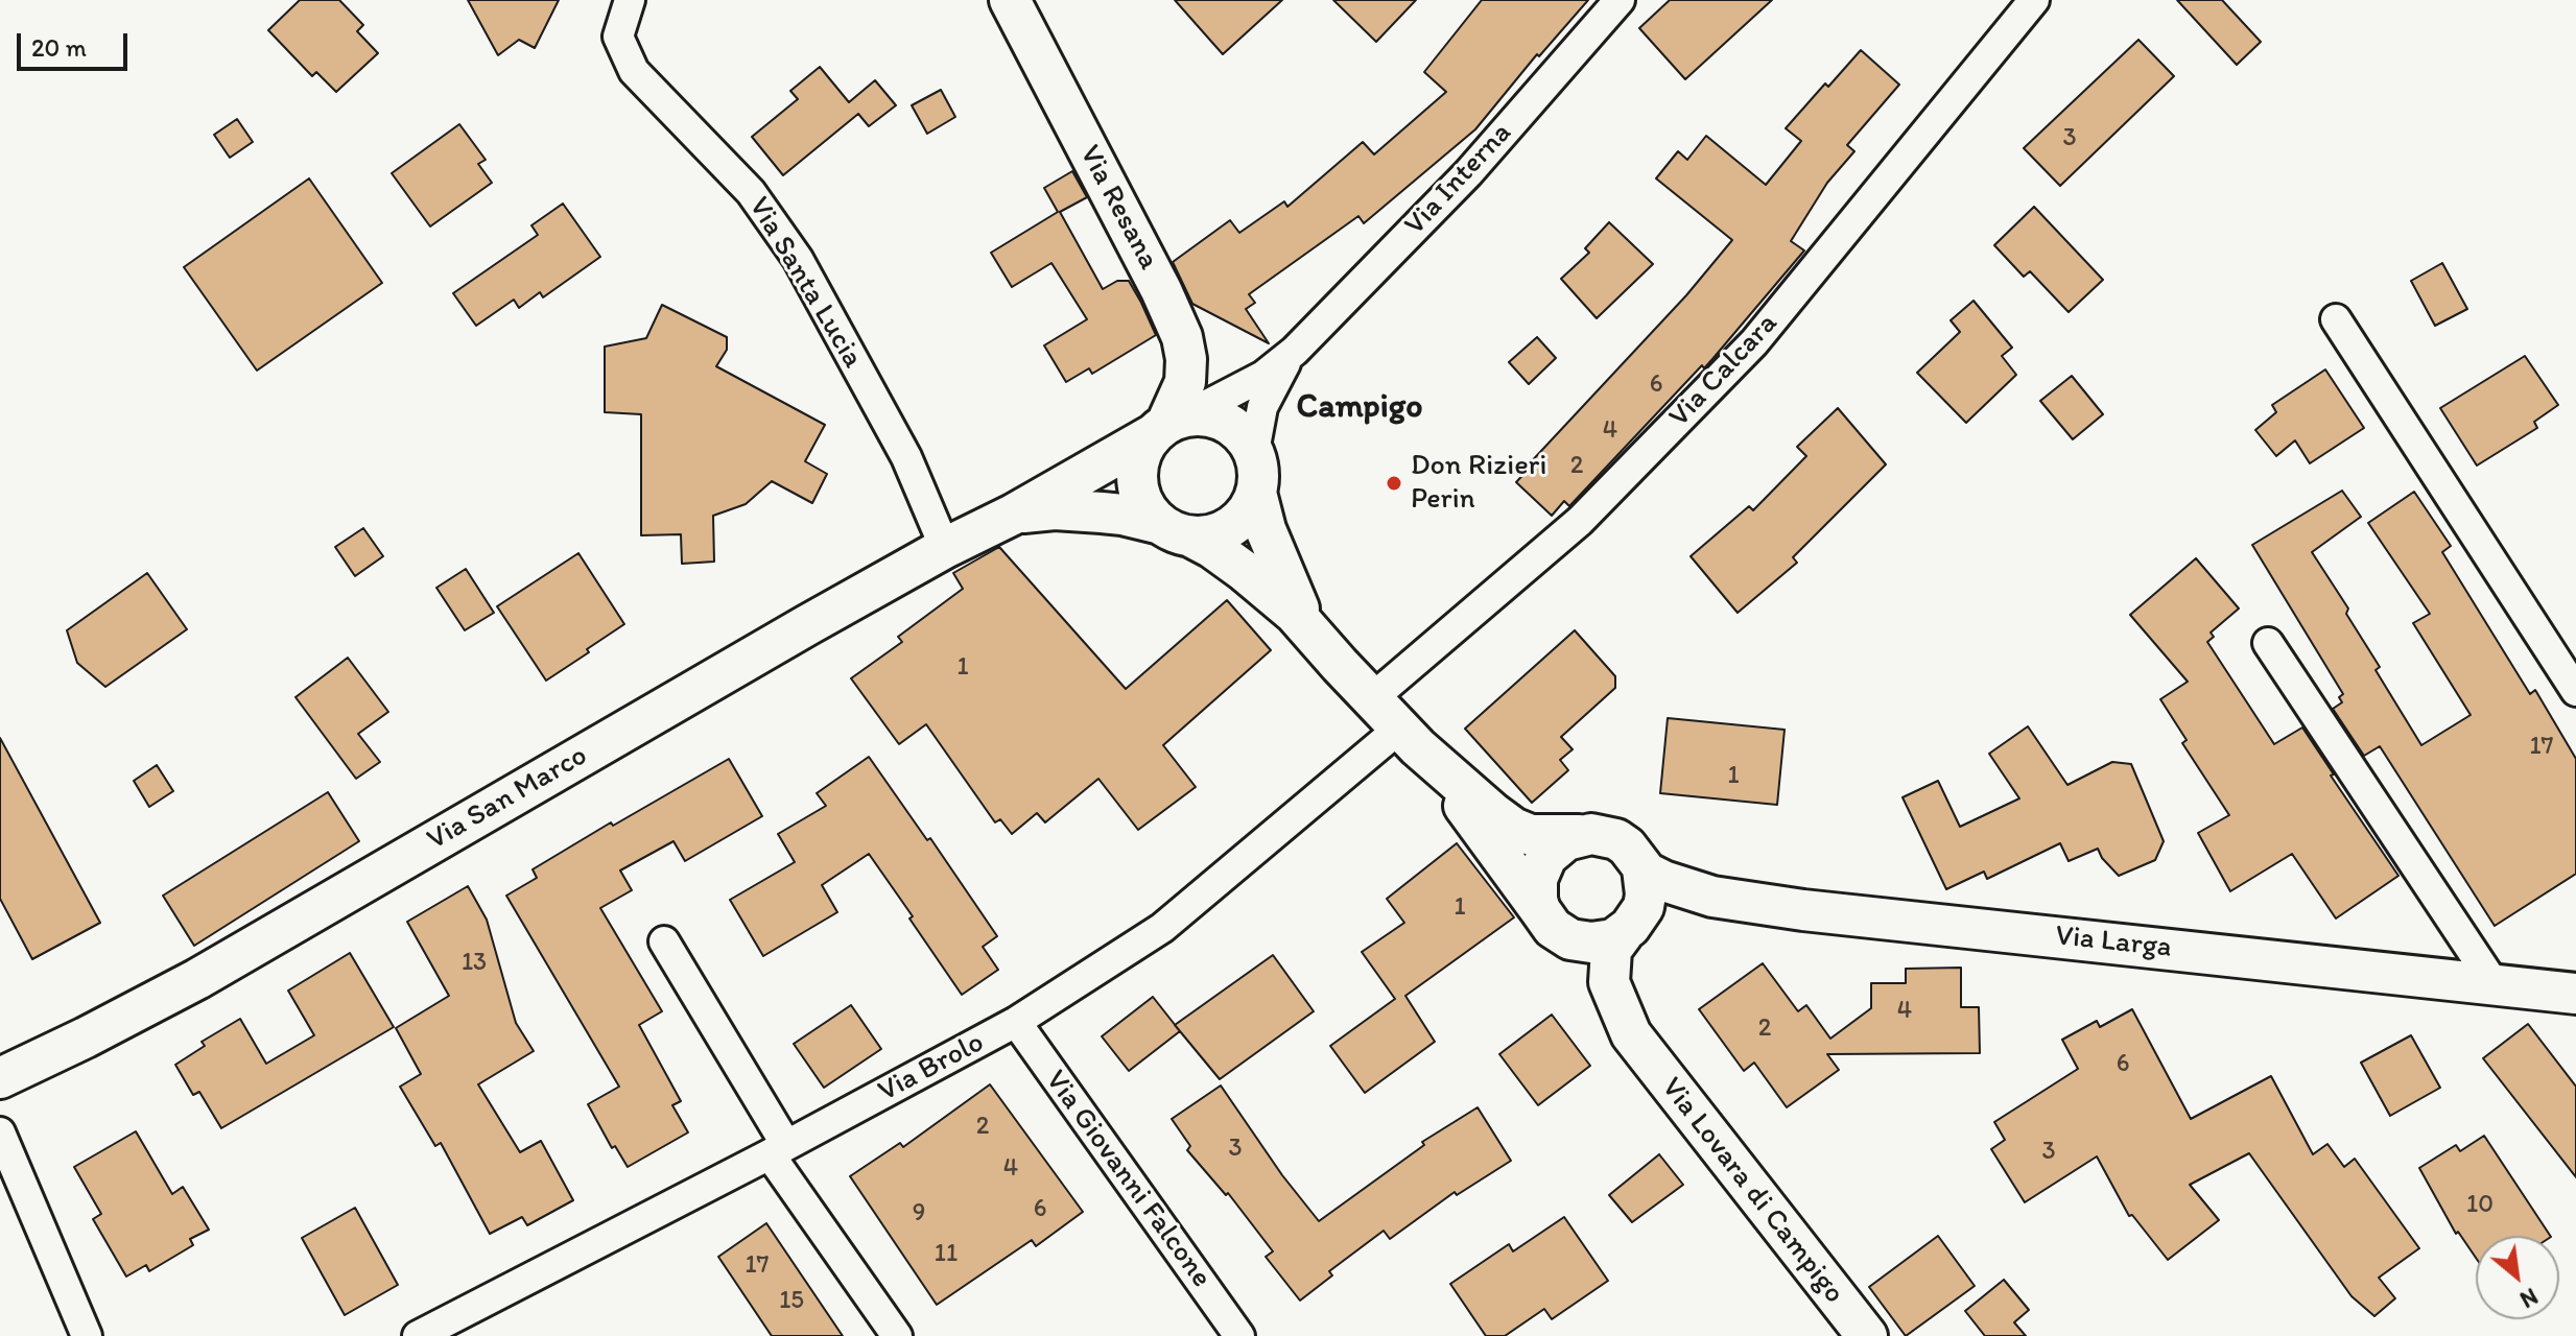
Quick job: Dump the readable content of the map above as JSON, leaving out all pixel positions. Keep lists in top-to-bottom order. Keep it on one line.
{"streets":{"street":["Via Interna","Via Resana","Via Santa Lucia","Via Calcara","Via San Marco","Via Larga","Via Brolo","Via Giovanni Falcone","Via Lovara di Campigo"]},"crossings":[["Via Interna","Via Resana"],["Via Interna","Via San Marco"],["Via Interna","Via Lovara di Campigo"],["Via Resana","Via San Marco"],["Via Resana","Via Lovara di Campigo"],["Via Santa Lucia","Via San Marco"],["Via Calcara","Via Lovara di Campigo"],["Via San Marco","Via Lovara di Campigo"],["Via Larga","Via Lovara di Campigo"],["Via Brolo","Via Giovanni Falcone"],["Via Brolo","Via Lovara di Campigo"]],"districts":["Campigo"],"places":["Don Rizieri Perin"],"house_numbers":["3","6","4","2","1","17","1","1","13","4","2","6","2","3","3","4","10","6","9","11","17","15"],"scale_bar":"20 m","north":"bottom right"}
